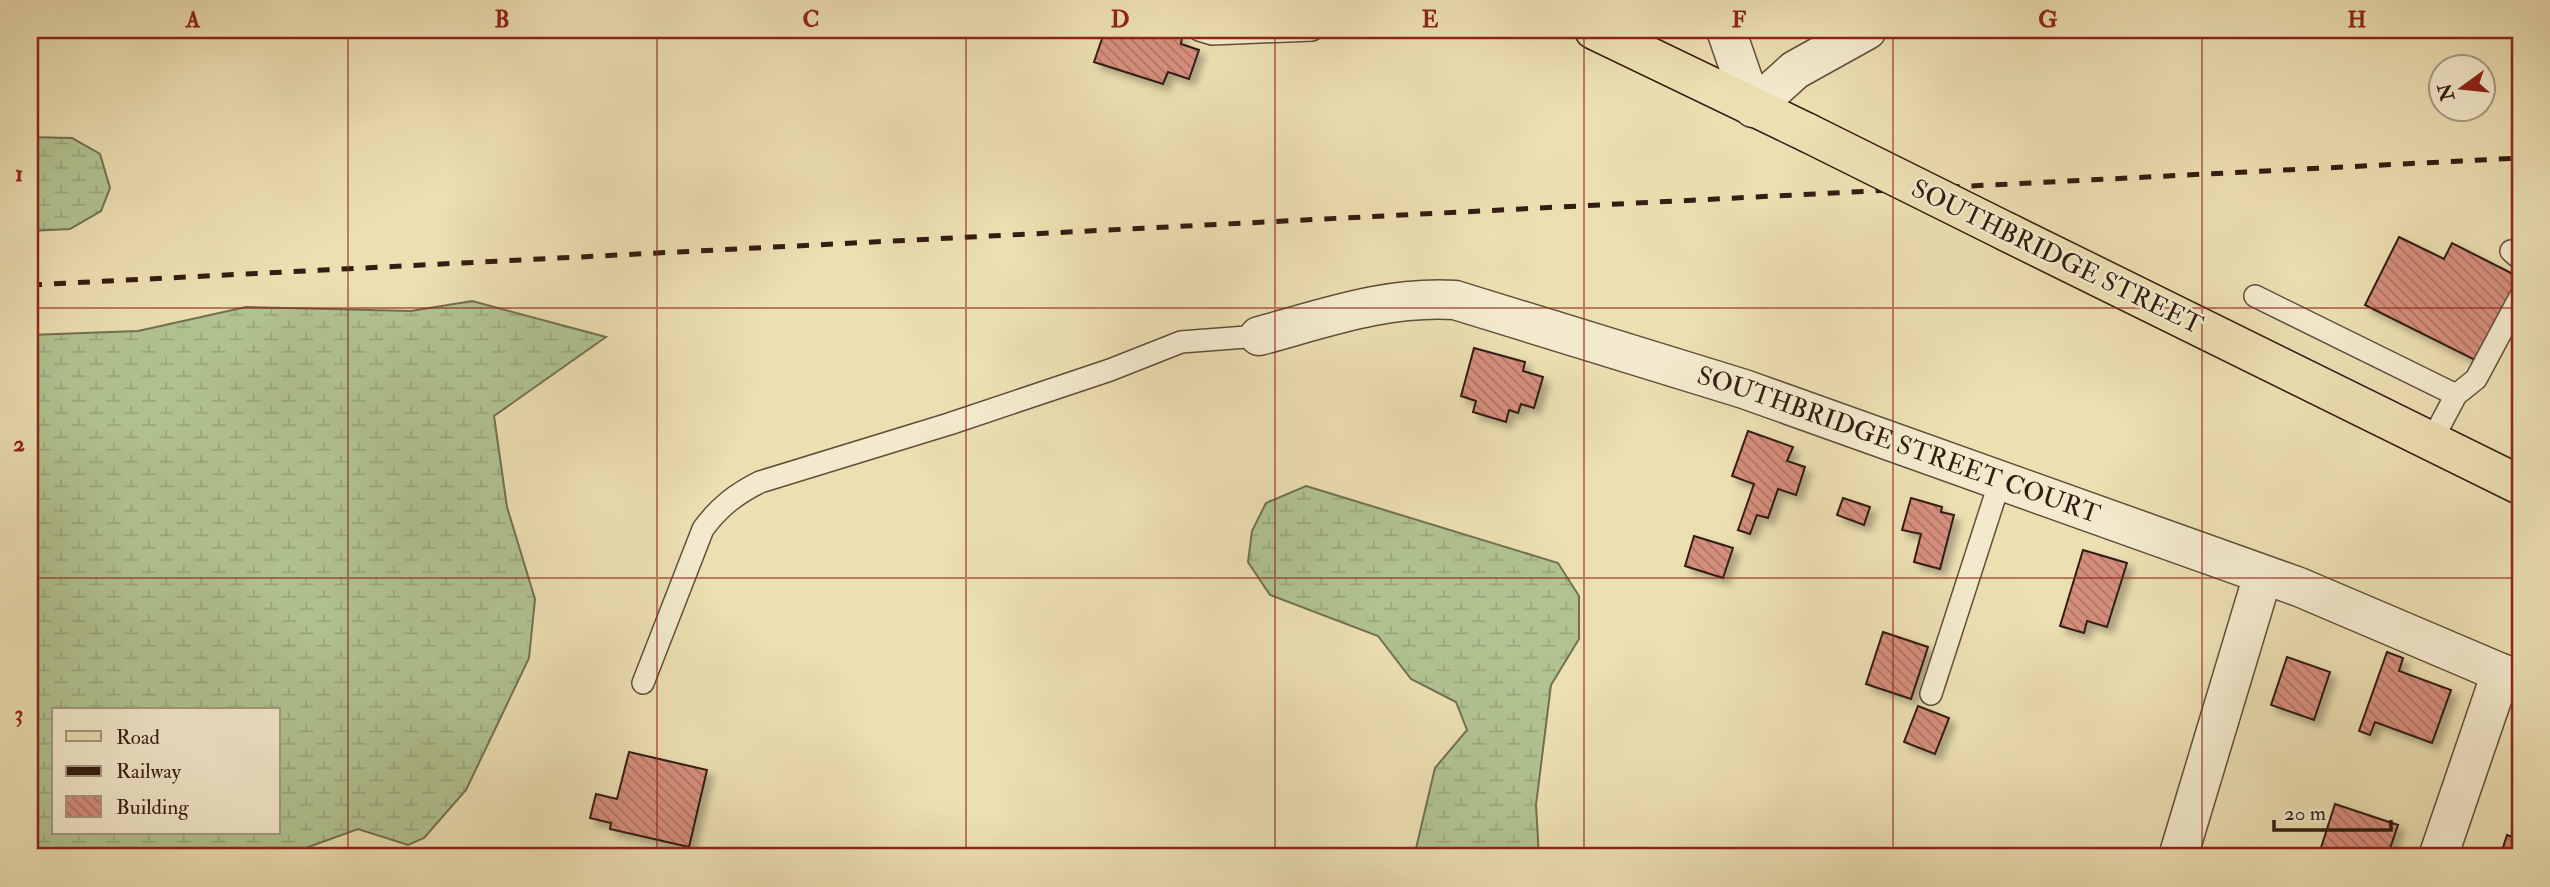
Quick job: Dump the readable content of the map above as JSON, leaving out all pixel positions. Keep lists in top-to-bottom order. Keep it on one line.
{"streets":{"main road":["SOUTHBRIDGE STREET"],"street":["SOUTHBRIDGE STREET COURT"]},"legend":["Road","Railway","Building"],"scale_bar":"20 m","north":"left","grid":{"columns":["A","B","C","D","E","F","G","H"],"rows":["1","2","3"]}}
